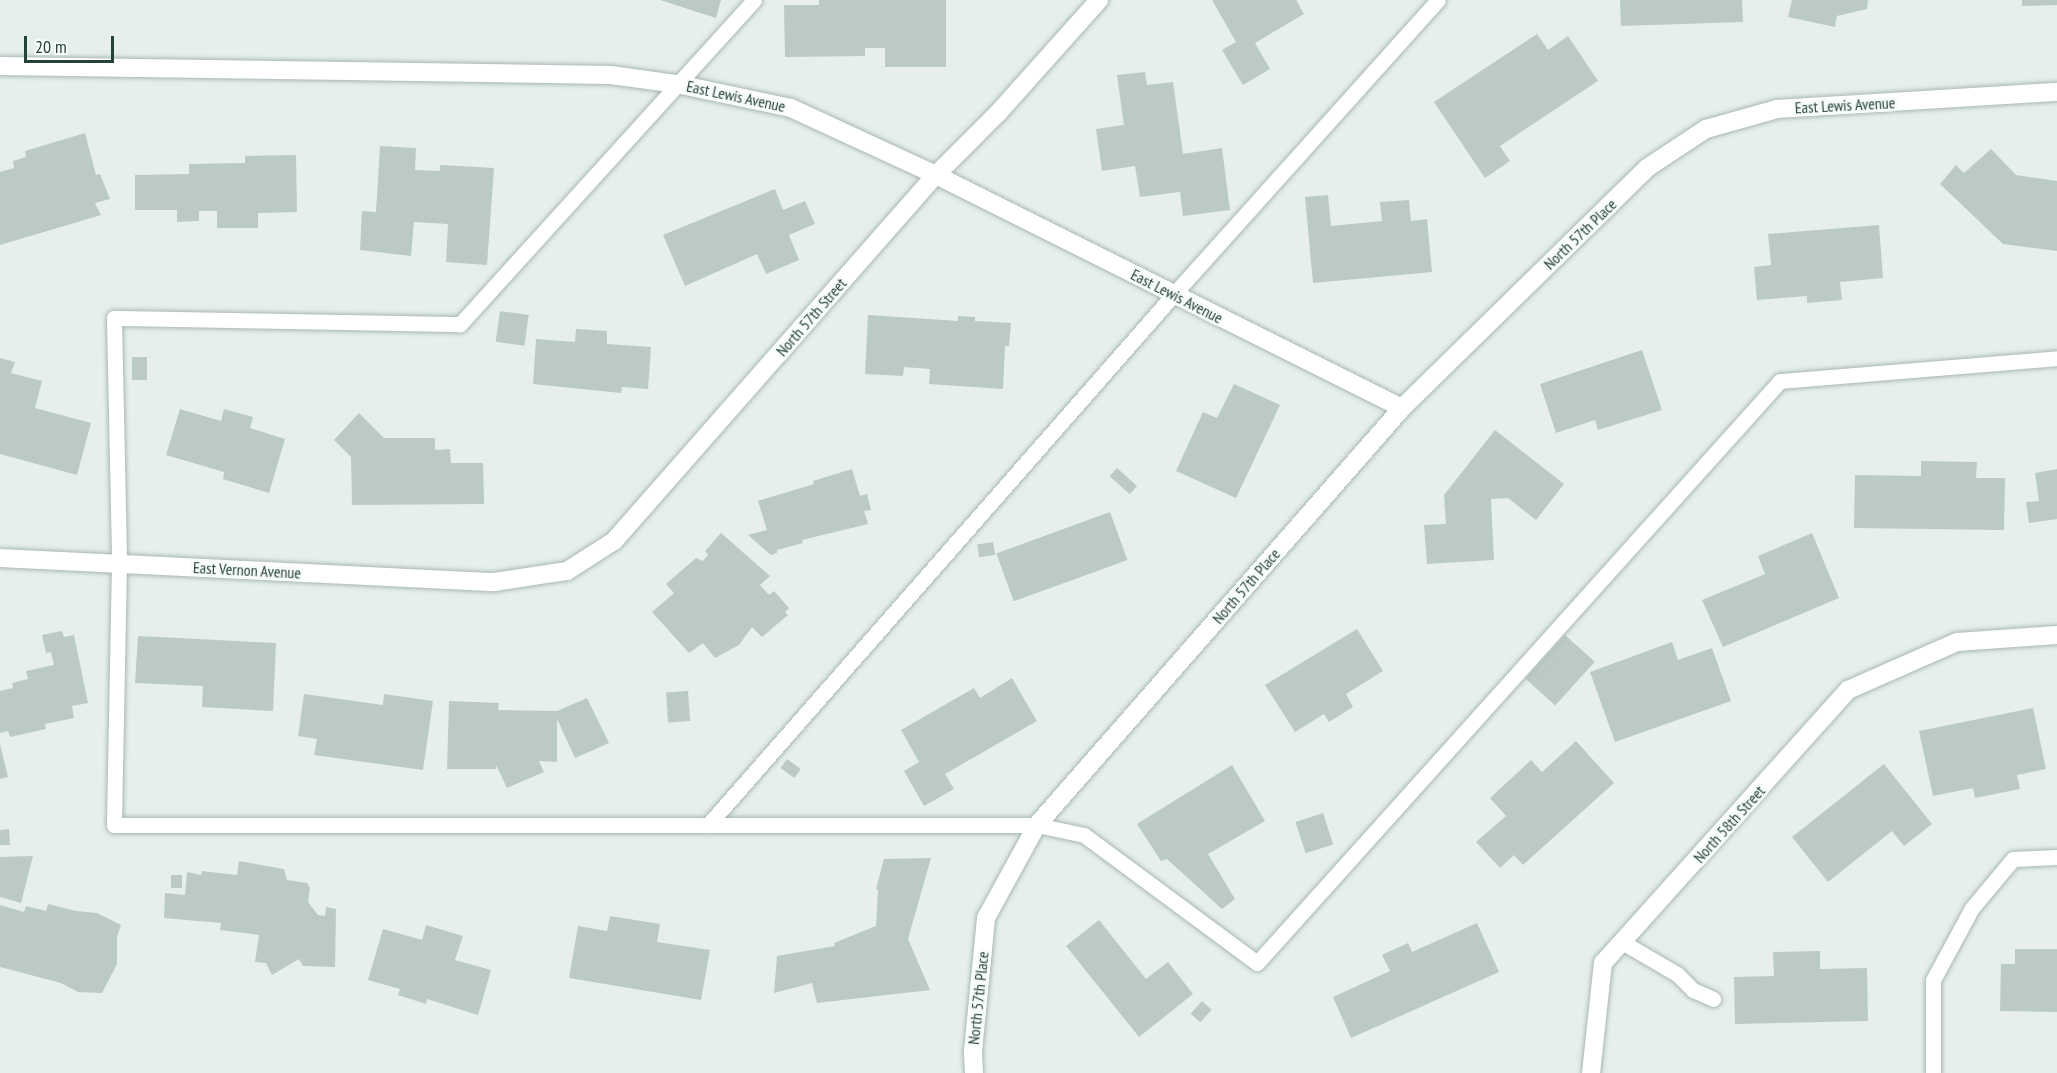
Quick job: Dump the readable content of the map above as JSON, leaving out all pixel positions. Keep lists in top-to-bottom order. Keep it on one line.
{"streets":{"street":["East Lewis Avenue","North 57th Place","North 57th Street","East Vernon Avenue","North 58th Street"]},"crossings":[["East Lewis Avenue","North 57th Place"],["East Lewis Avenue","North 57th Street"],["North 57th Street","East Vernon Avenue"]],"scale_bar":"20 m"}
